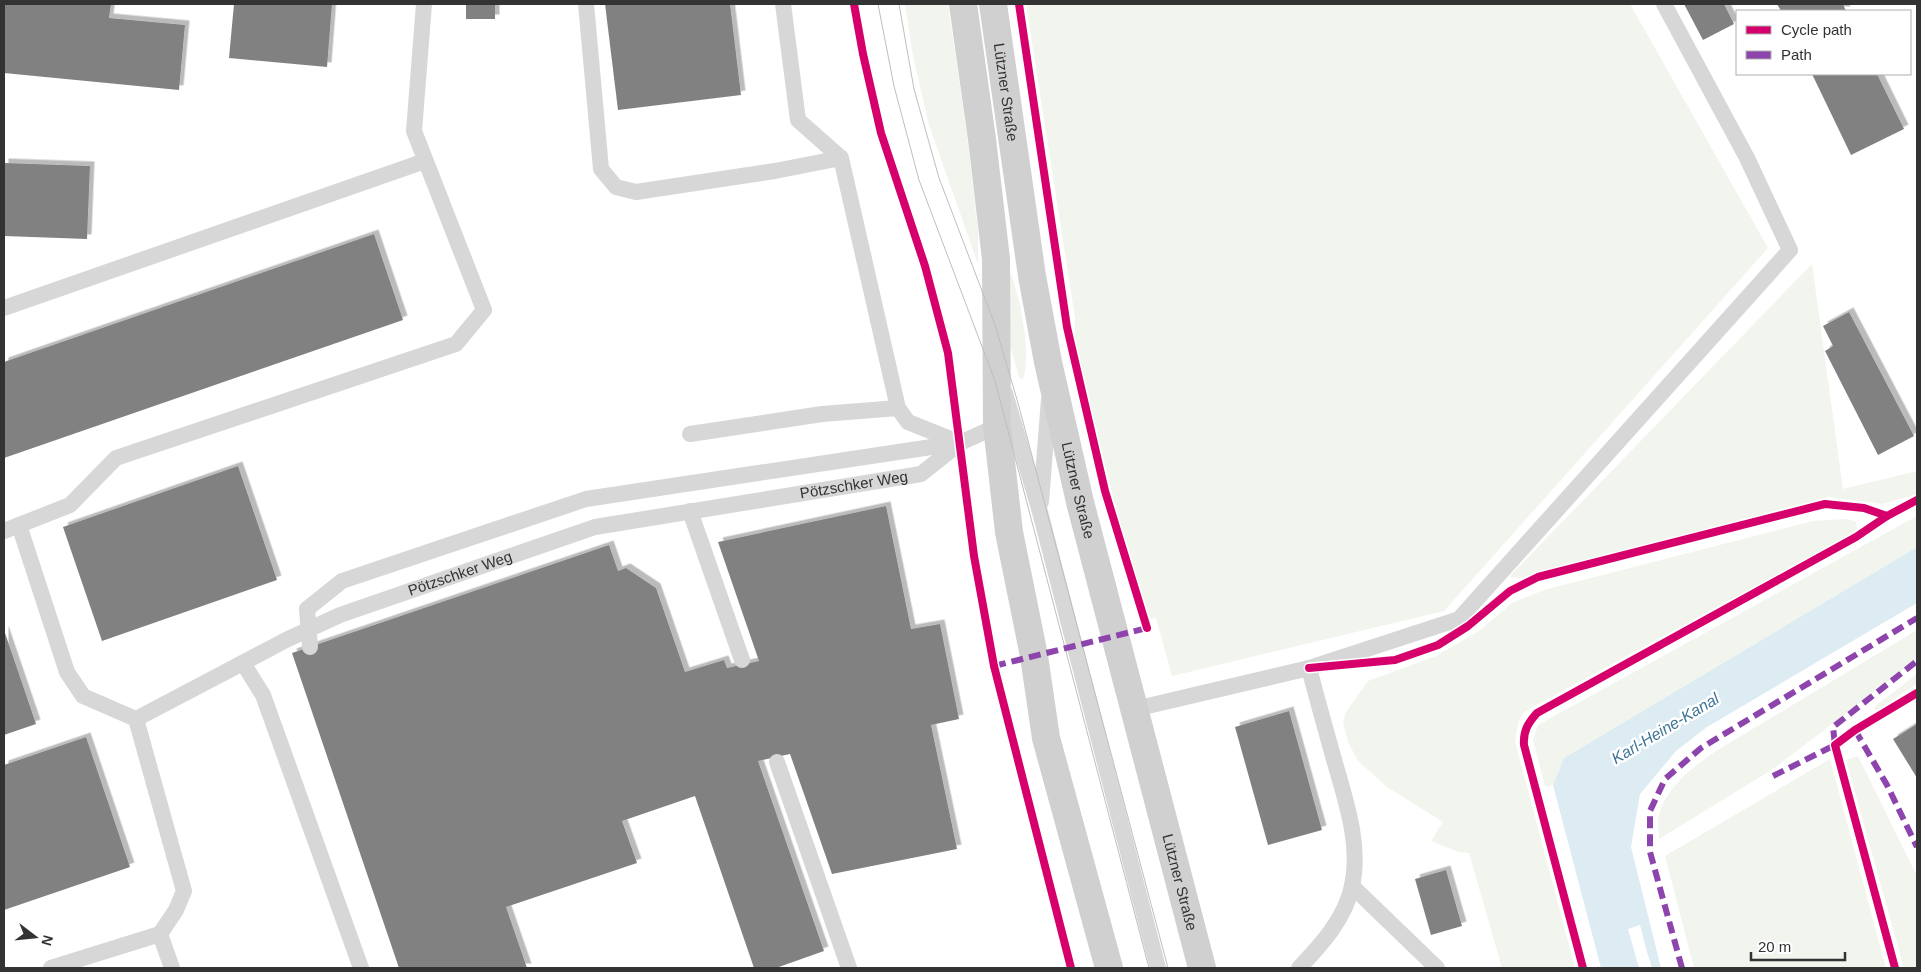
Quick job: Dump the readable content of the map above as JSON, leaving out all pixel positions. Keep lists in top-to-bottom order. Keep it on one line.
{"streets":{"main road":["Lützner Straße"],"lane":["Pötzschker Weg"]},"crossings":[["Lützner Straße","Pötzschker Weg"]],"water":["Karl-Heine-Kanal"],"legend":["Cycle path","Path"],"scale_bar":"20 m","north":"right"}
